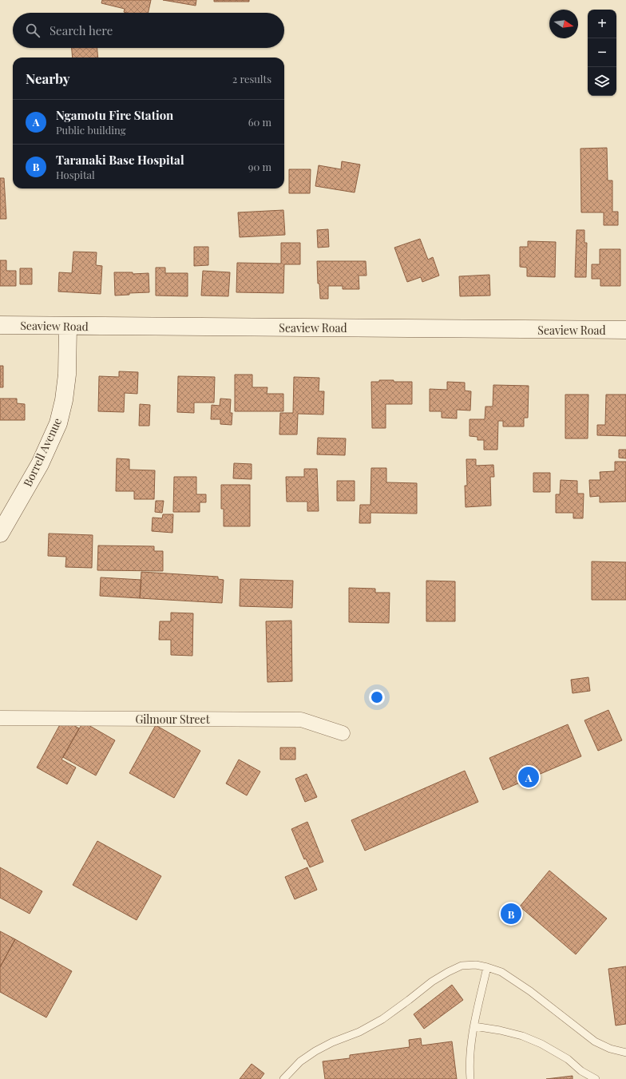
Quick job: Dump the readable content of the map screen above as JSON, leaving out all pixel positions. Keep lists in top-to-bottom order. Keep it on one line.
{"streets":{"street":["Seaview Road","Borrell Avenue","Gilmour Street"]},"crossings":[["Seaview Road","Borrell Avenue"]],"north":"right","page":{"map_buttons":["+","−"],"search":"Search here","heading":["Nearby","2 results"],"list":[{"mark":"A","name":"Ngamotu Fire Station","note":"Public building","value":"60 m"},{"mark":"B","name":"Taranaki Base Hospital","note":"Hospital","value":"90 m"}],"pins":["A","B"]}}
